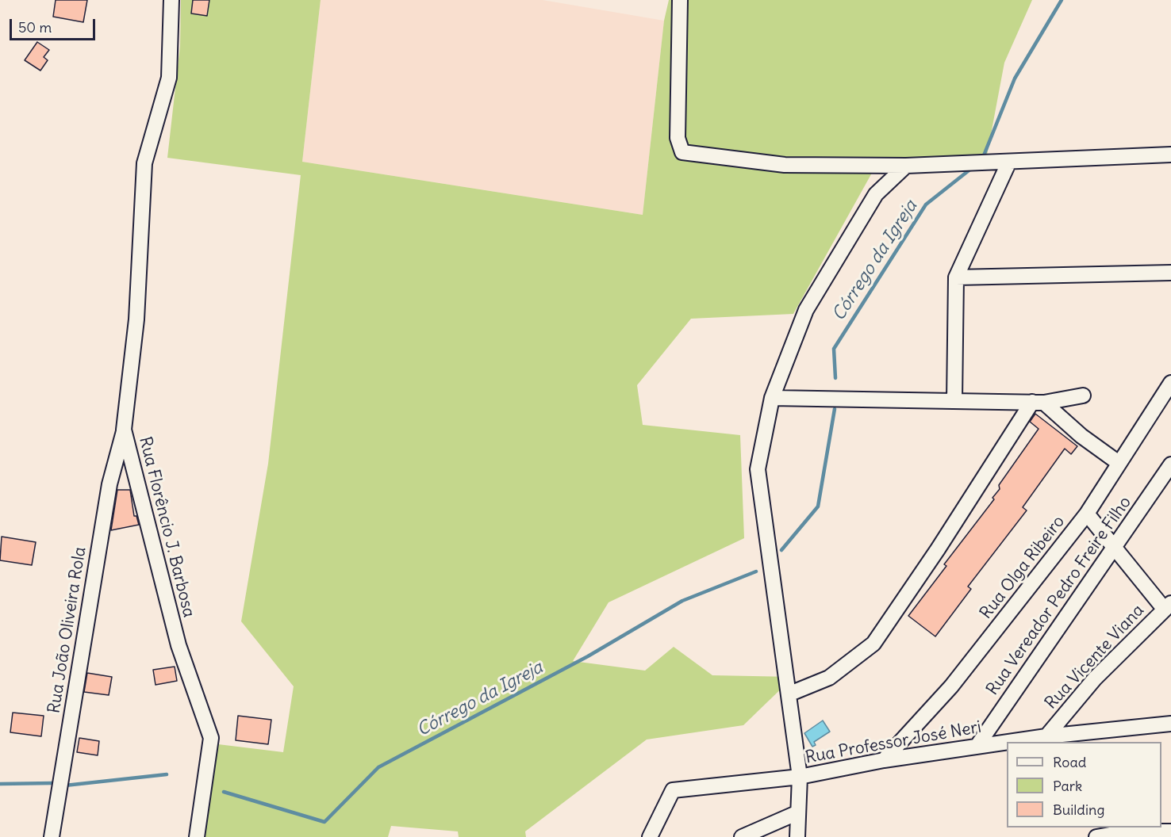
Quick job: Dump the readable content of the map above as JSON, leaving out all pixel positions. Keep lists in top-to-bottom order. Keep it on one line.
{"streets":{"street":["Rua Florêncio J. Barbosa","Rua Olga Ribeiro","Rua Vereador Pedro Freire Filho","Rua João Oliveira Rola","Rua Vicente Viana","Rua Professor José Neri"]},"crossings":[["Rua Florêncio J. Barbosa","Rua João Oliveira Rola"],["Rua Olga Ribeiro","Rua Professor José Neri"],["Rua Vereador Pedro Freire Filho","Rua Professor José Neri"],["Rua Vicente Viana","Rua Professor José Neri"]],"water":["Córrego da Igreja"],"legend":["Road","Park","Building"],"scale_bar":"50 m"}
